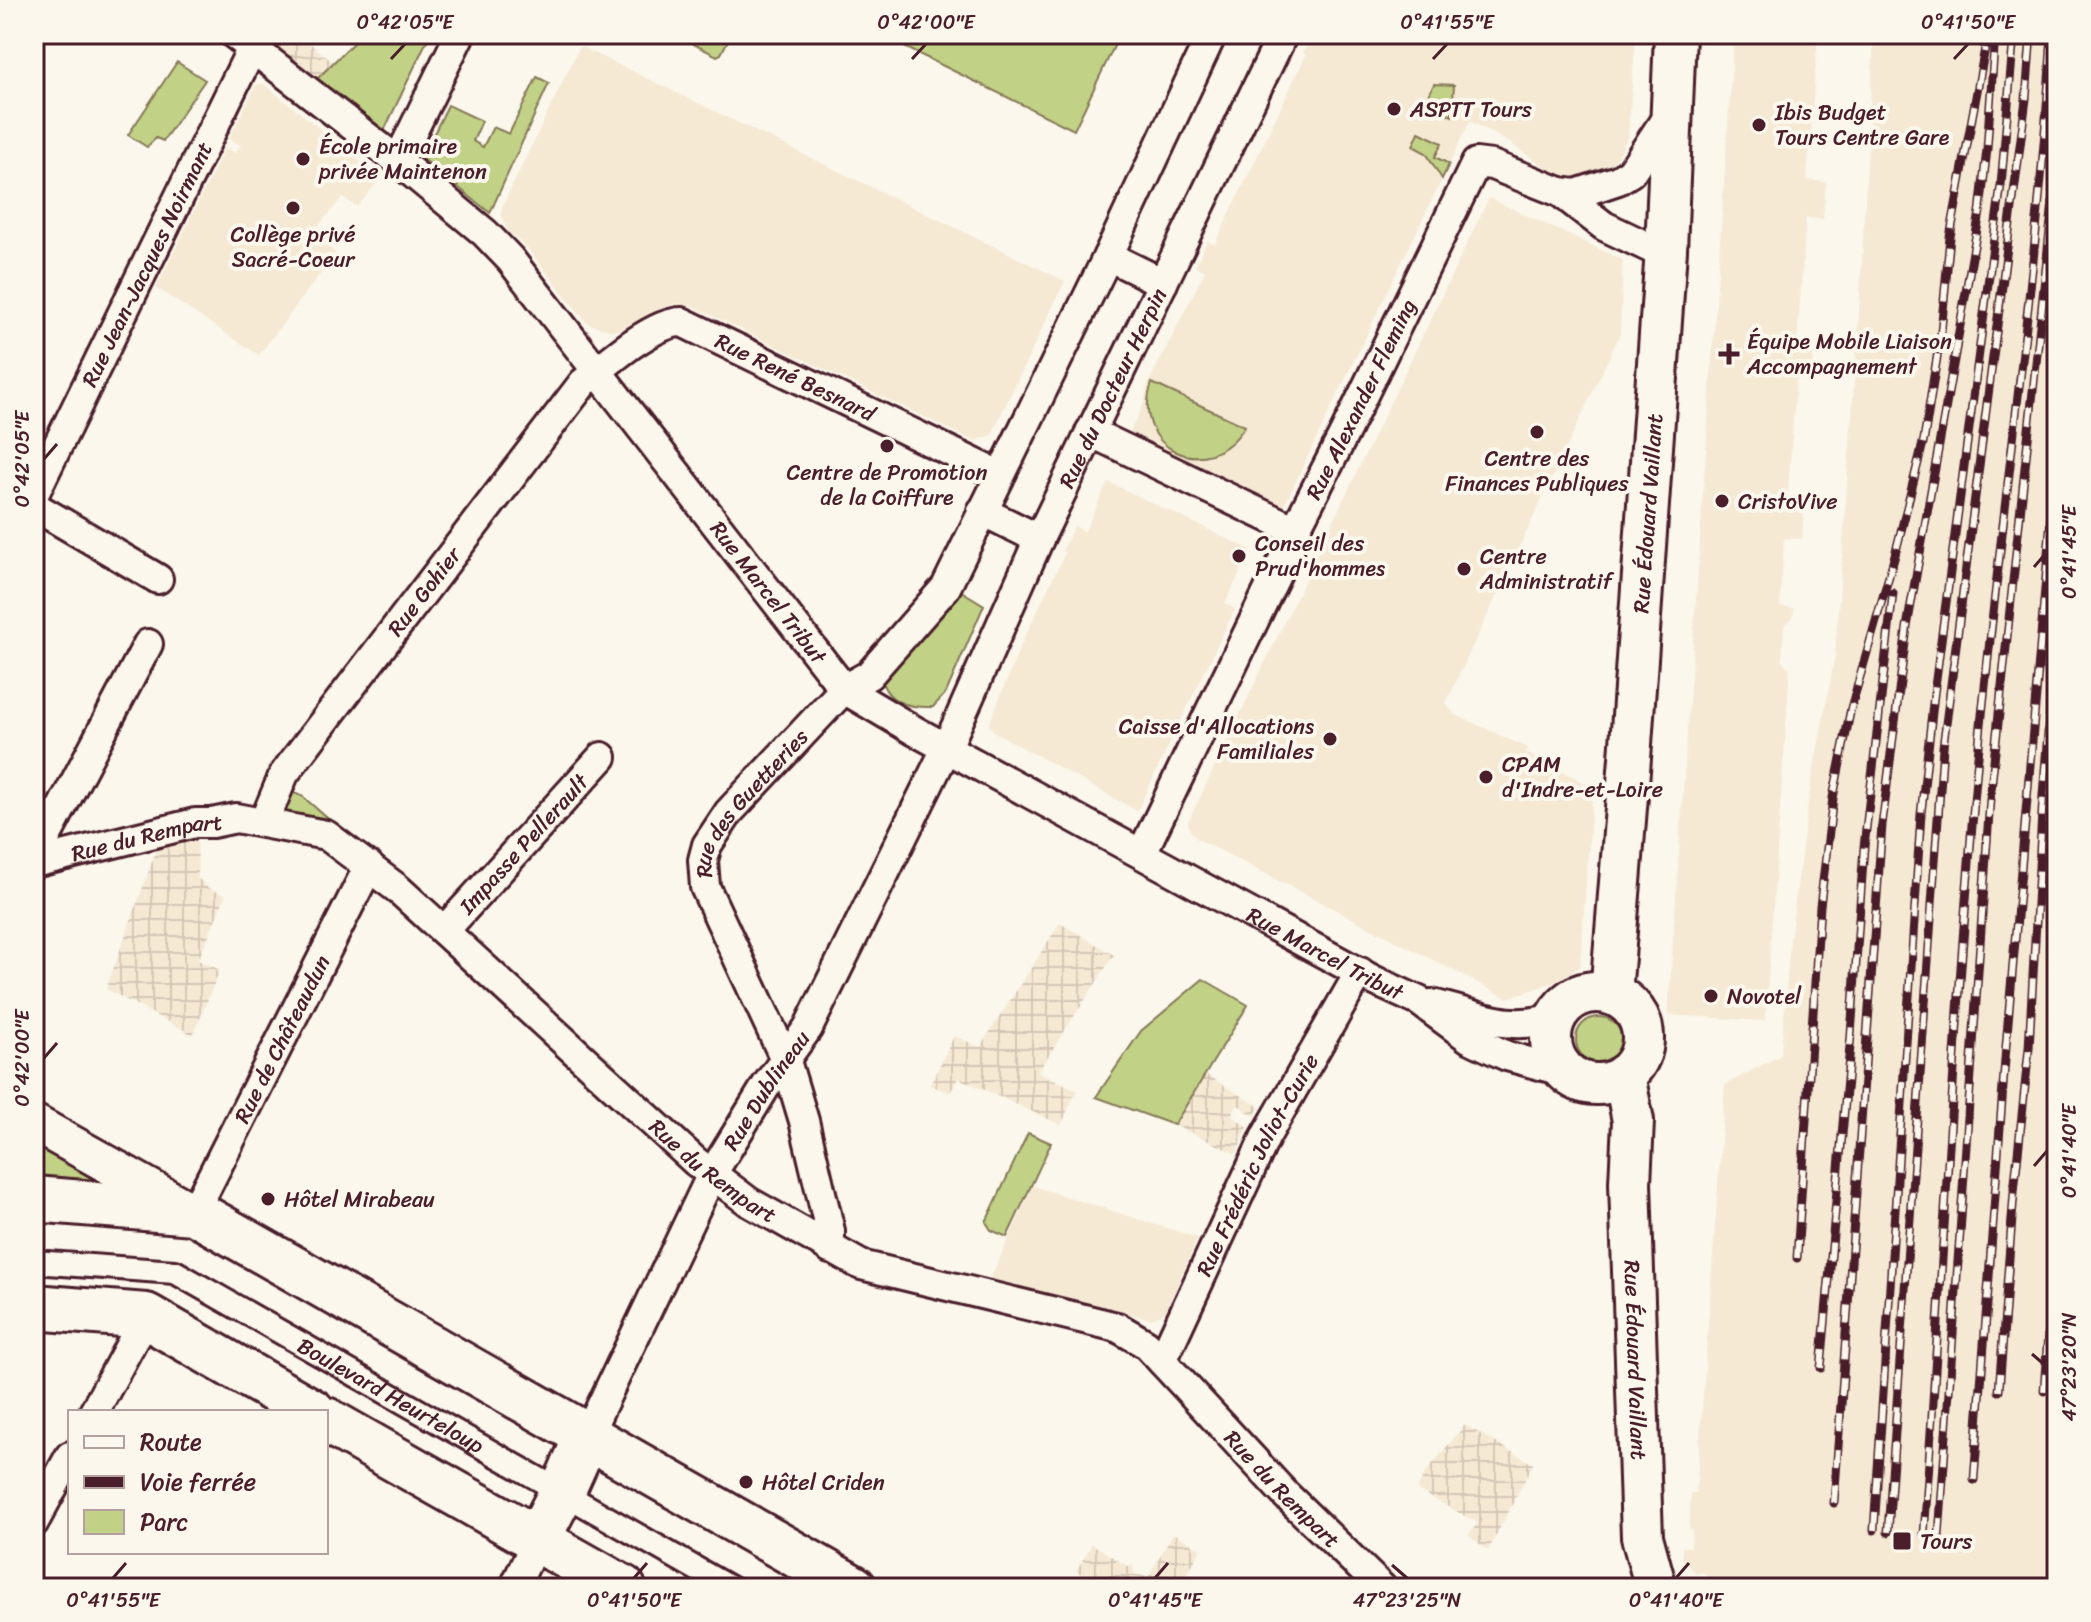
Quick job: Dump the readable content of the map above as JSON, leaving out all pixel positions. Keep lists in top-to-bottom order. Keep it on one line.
{"streets":{"main road":["Rue Édouard Vaillant"],"street":["Rue Jean-Jacques Noirmant","Rue René Besnard","Rue du Docteur Herpin","Rue Alexander Fleming","Rue Gohier","Rue Marcel Tribut","Rue des Guetteries","Rue du Rempart","Impasse Pellerault","Rue de Châteaudun","Rue Dublineau","Rue Frédéric Joliot-Curie","Boulevard Heurteloup"]},"crossings":[["Rue Jean-Jacques Noirmant","Rue Marcel Tribut"],["Rue René Besnard","Rue Gohier"],["Rue René Besnard","Rue Marcel Tribut"],["Rue du Docteur Herpin","Rue Marcel Tribut"],["Rue du Docteur Herpin","Rue Dublineau"],["Rue Alexander Fleming","Rue Marcel Tribut"],["Rue Édouard Vaillant","Rue Marcel Tribut"],["Rue Gohier","Rue Marcel Tribut"],["Rue Gohier","Rue du Rempart"],["Rue Marcel Tribut","Rue des Guetteries"],["Rue Marcel Tribut","Rue Dublineau"],["Rue Marcel Tribut","Rue Frédéric Joliot-Curie"],["Rue des Guetteries","Rue du Rempart"],["Rue des Guetteries","Rue Dublineau"],["Rue du Rempart","Impasse Pellerault"],["Rue du Rempart","Rue de Châteaudun"],["Rue du Rempart","Rue Dublineau"],["Rue du Rempart","Rue Frédéric Joliot-Curie"]],"places":{"other":["ASPTT Tours","Ibis Budget Tours Centre Gare","École primaire privée Maintenon","Collège privé Sacré-Coeur","Centre des Finances Publiques","Centre de Promotion de la Coiffure","CristoVive","Conseil des Prud'hommes","Centre Administratif","Caisse d'Allocations Familiales","CPAM d'Indre-et-Loire","Novotel","Hôtel Mirabeau","Hôtel Criden"],"health":["Équipe Mobile Liaison Accompagnement"],"transit":["Tours"]},"legend":["Route","Voie ferrée","Parc"],"coordinates":["0°42'05\"E","0°42'00\"E","0°41'55\"E","0°41'50\"E","0°41'45\"E","0°41'40\"E","47°23'20\"N","47°23'25\"N"]}
